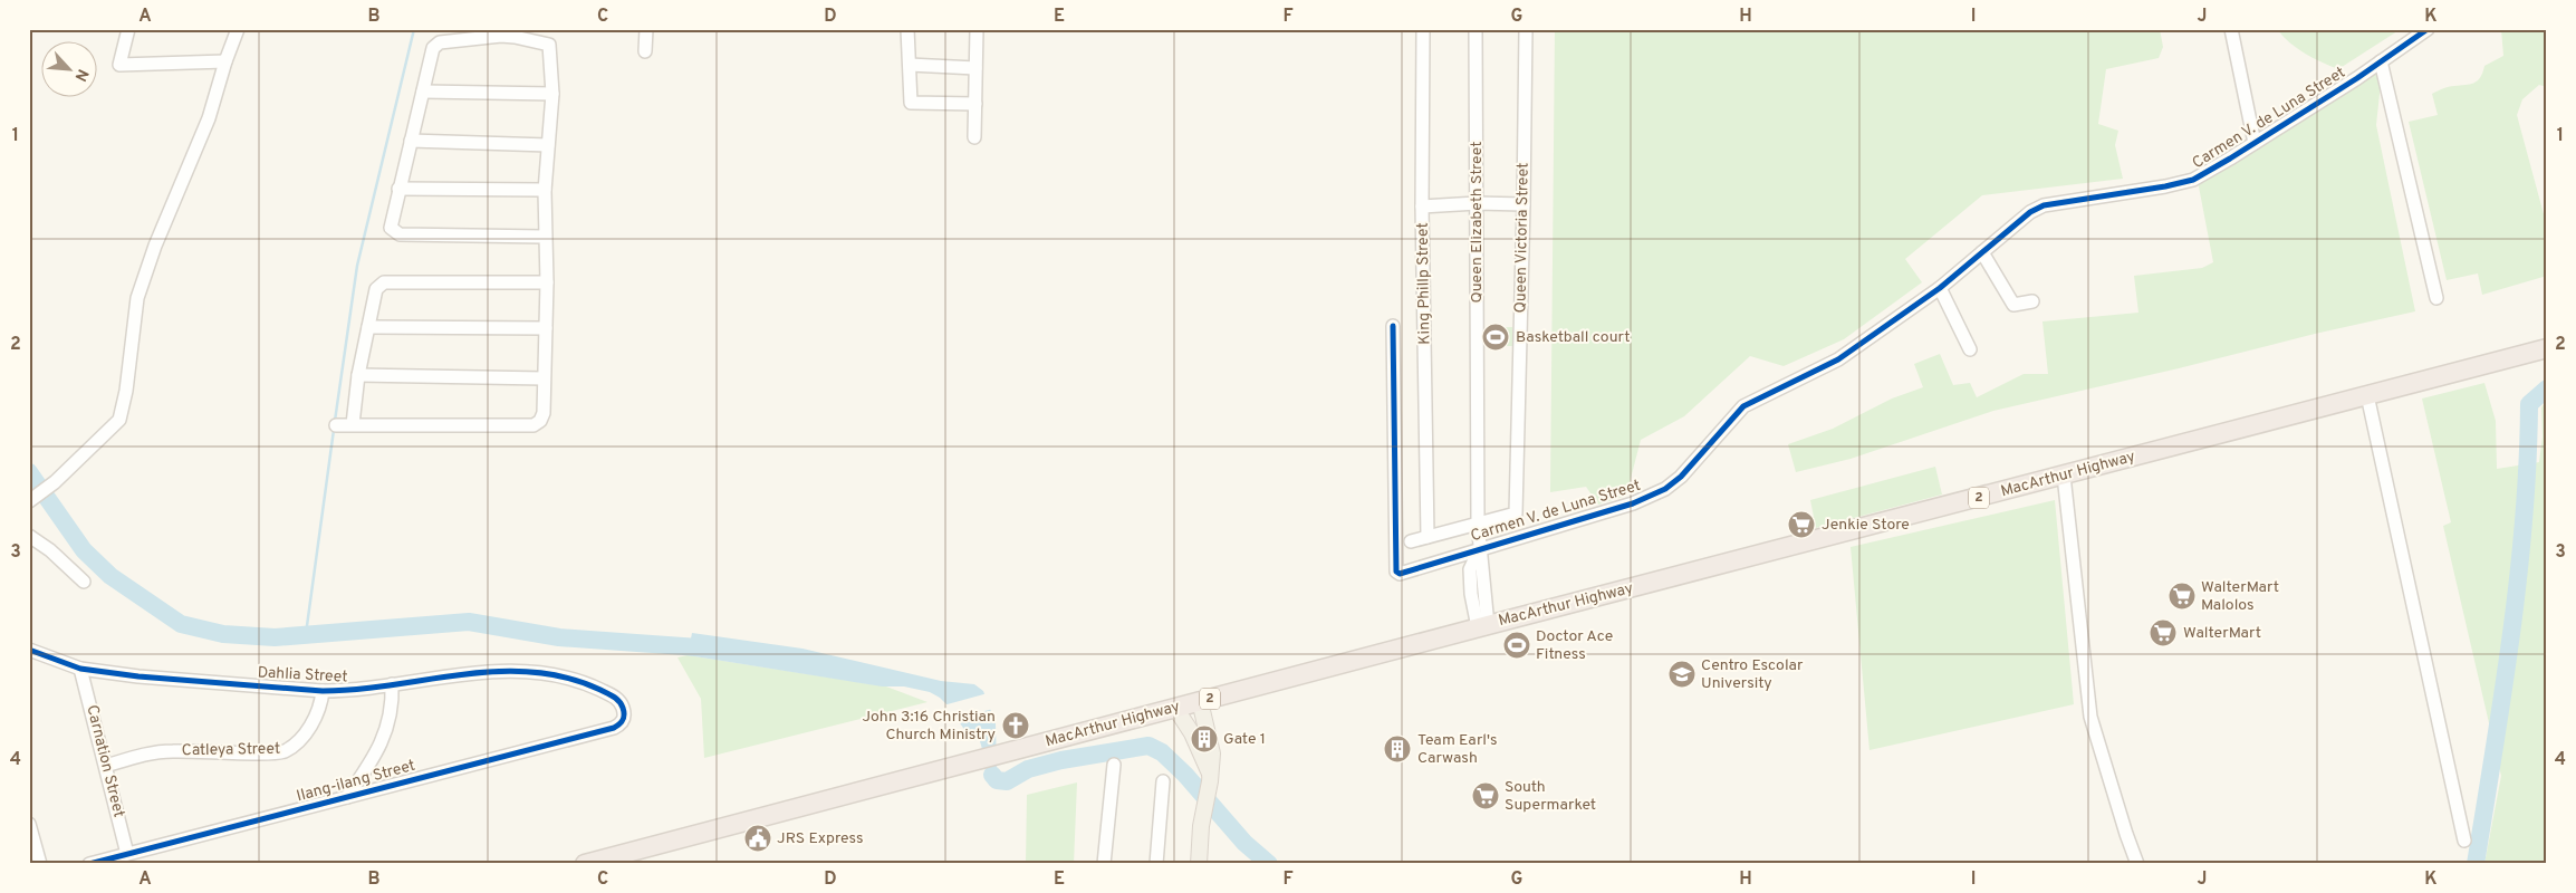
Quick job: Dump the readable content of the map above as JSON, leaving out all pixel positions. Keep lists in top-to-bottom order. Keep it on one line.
{"streets":{"highway":["MacArthur Highway","2"],"street":["Carmen V. de Luna Street","Queen Elizabeth Street","Queen Victoria Street","King Phillp Street","Dahlia Street","Catleya Street","Carnation Street","Ilang-ilang Street"]},"crossings":[["Carmen V. de Luna Street","Queen Elizabeth Street"],["Queen Elizabeth Street","Queen Victoria Street"],["Queen Elizabeth Street","MacArthur Highway"],["Dahlia Street","Catleya Street"],["Dahlia Street","Carnation Street"],["Dahlia Street","Ilang-ilang Street"],["Catleya Street","Carnation Street"],["Carnation Street","Ilang-ilang Street"]],"places":{"sports":["Basketball court","Doctor Ace Fitness"],"supermarket":["Jenkie Store","WalterMart Malolos","WalterMart","South Supermarket"],"school or university":["Centro Escolar University"],"church":["John 3:16 Christian Church Ministry"],"building":["Gate 1","Team Earl's Carwash"],"public building":["JRS Express"]},"north":"bottom right","grid":{"columns":["A","B","C","D","E","F","G","H","I","J","K"],"rows":["1","2","3","4"]}}
